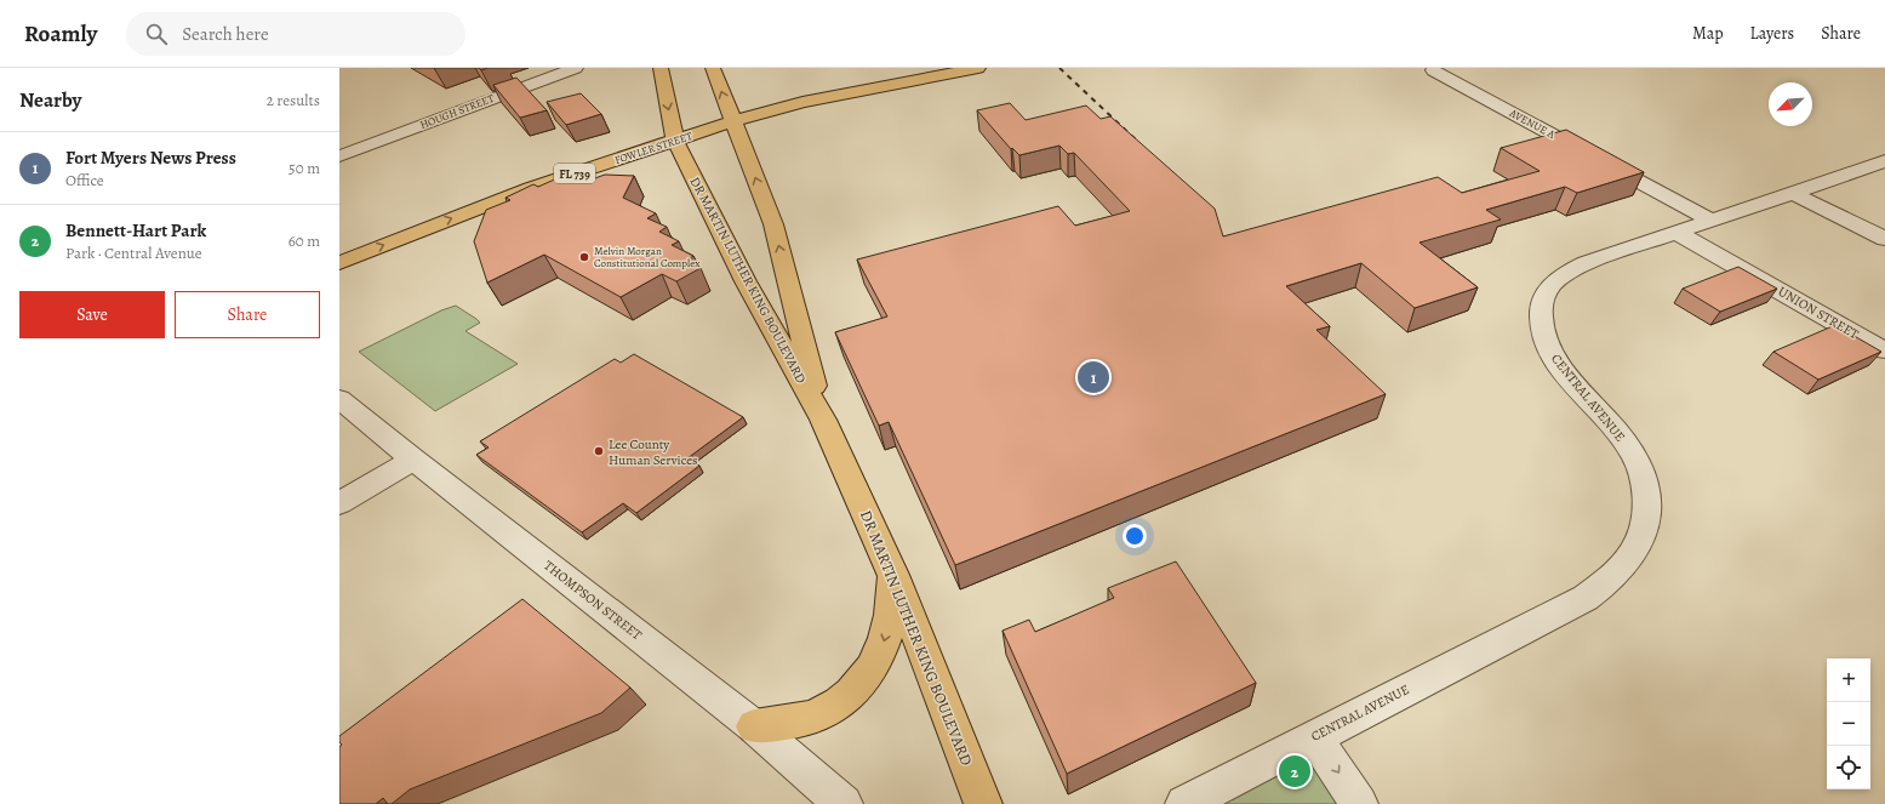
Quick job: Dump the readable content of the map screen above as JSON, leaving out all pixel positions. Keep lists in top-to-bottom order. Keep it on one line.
{"streets":{"main road":["FOWLER STREET","FL 739","DR MARTIN LUTHER KING BOULEVARD"],"street":["HOUGH STREET","AVENUE A","UNION STREET","CENTRAL AVENUE","THOMPSON STREET"]},"crossings":[["AVENUE A","CENTRAL AVENUE"],["FOWLER STREET","DR MARTIN LUTHER KING BOULEVARD"],["UNION STREET","CENTRAL AVENUE"]],"one_way":["FOWLER STREET"],"places":["Melvin Morgan Constitutional Complex","Lee County Human Services"],"north":"bottom left","page":{"header":"Roamly","search":"Search here","nav":["Map","Layers","Share"],"heading":["Nearby","2 results"],"list":[{"mark":"1","name":"Fort Myers News Press","note":"Office","value":"50 m"},{"mark":"2","name":"Bennett-Hart Park","note":"Park · Central Avenue","value":"60 m"}],"buttons":["Save","Share"],"pins":["1","2"],"map_buttons":["+","−"]}}
